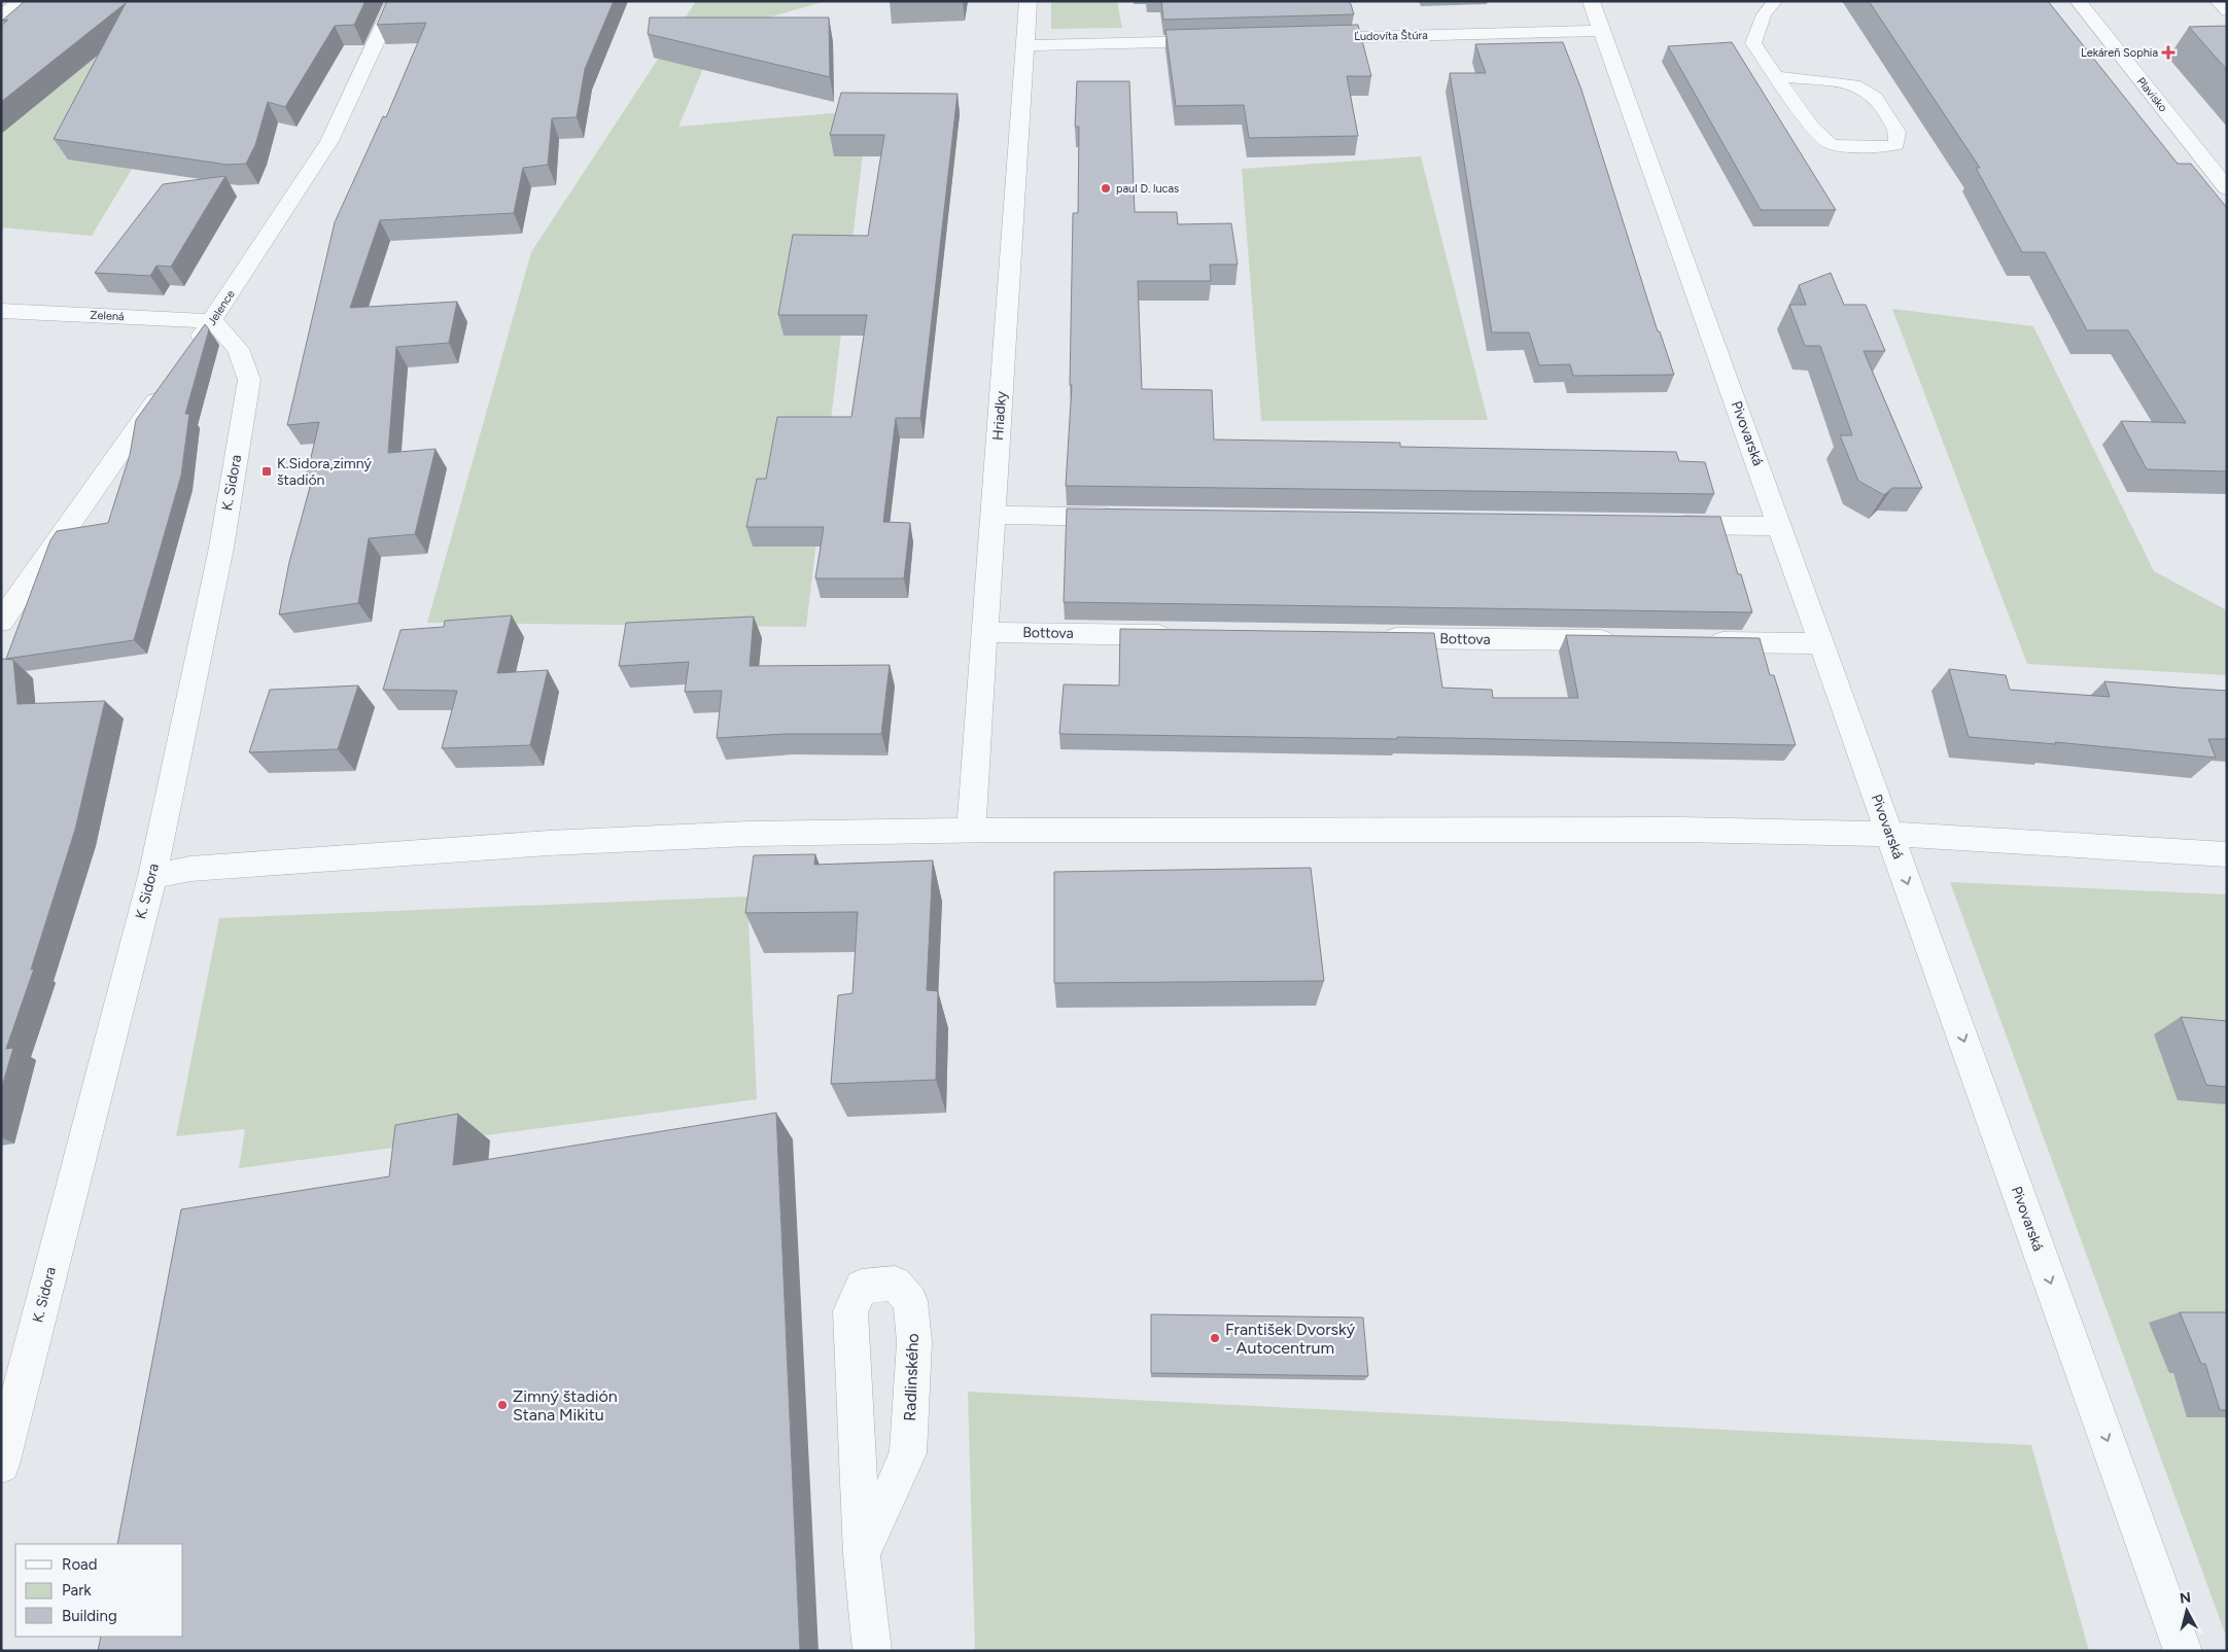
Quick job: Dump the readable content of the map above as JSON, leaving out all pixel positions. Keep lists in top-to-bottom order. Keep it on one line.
{"streets":{"street":["Ľudovíta Štúra","Plavisko","Jelence","Zelená","Hriadky","Pivovarská","K. Sidora","Bottova","Radlinského"]},"crossings":[["Ľudovíta Štúra","Pivovarská"],["Jelence","Zelená"],["Jelence","K. Sidora"],["Zelená","K. Sidora"],["Hriadky","Bottova"]],"one_way":["Pivovarská"],"places":{"health":["Lekáreň Sophia"],"other":["paul D. lucas","František Dvorský - Autocentrum","Zimný štadión Stana Mikitu"],"transit":["K.Sidora,zimný štadión"]},"legend":["Road","Park","Building"],"north":"top"}
